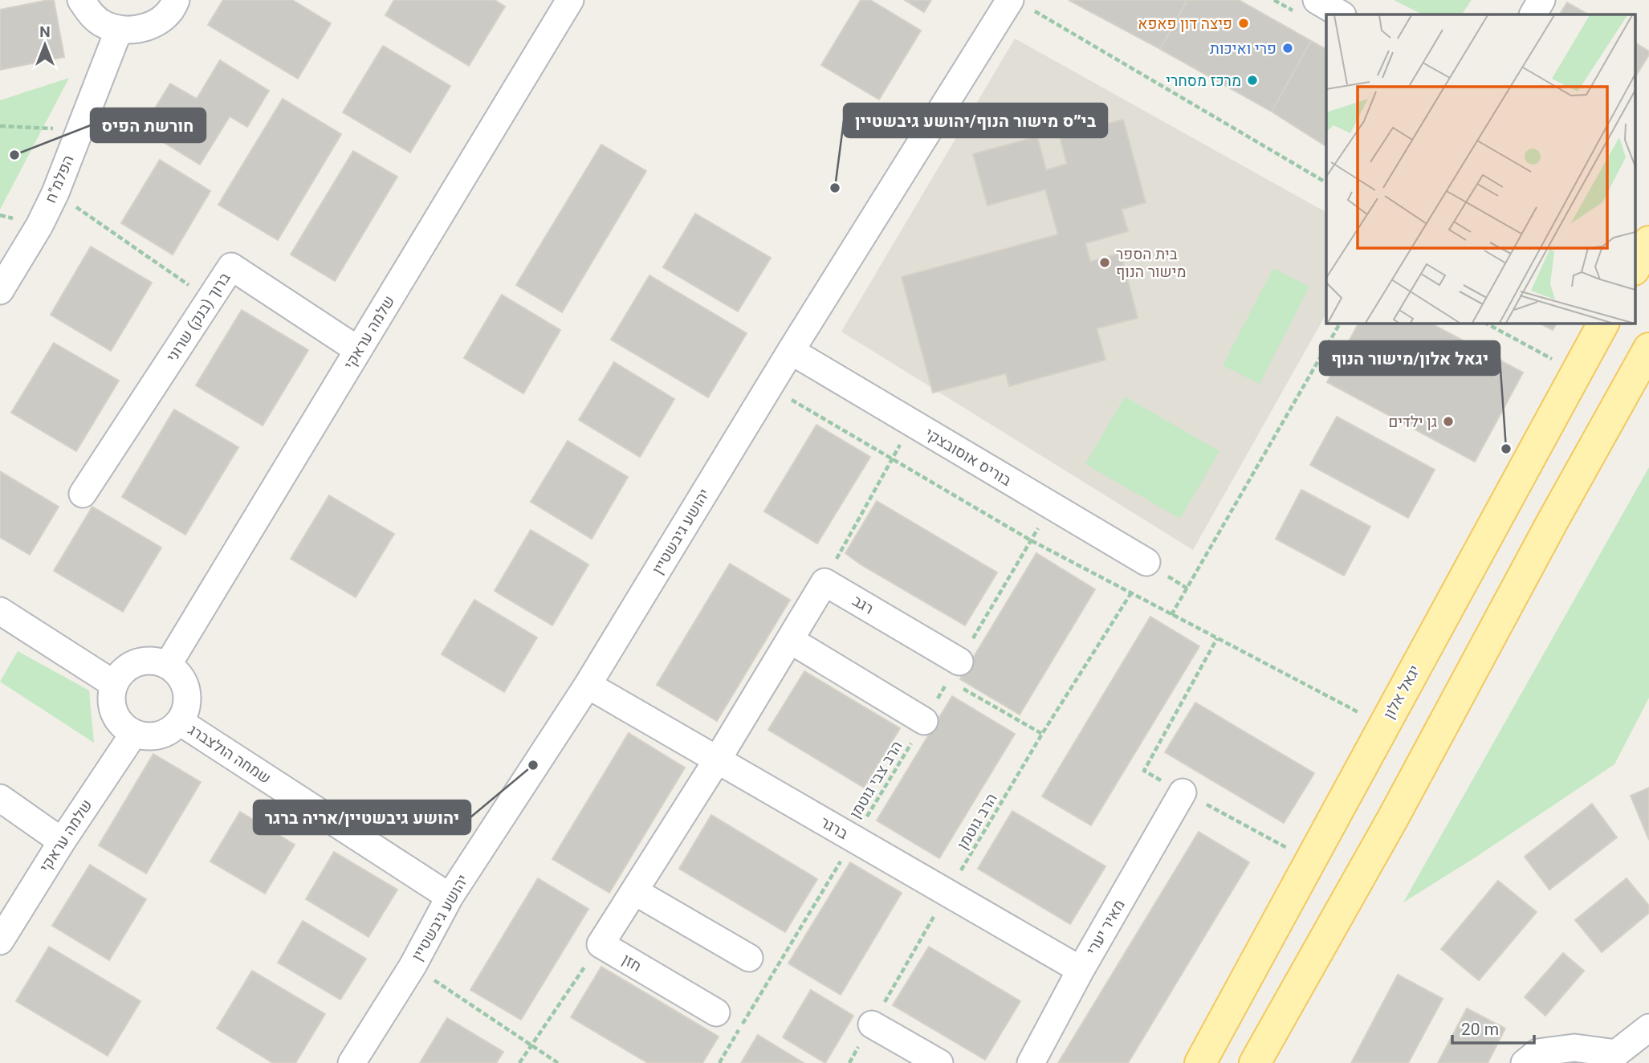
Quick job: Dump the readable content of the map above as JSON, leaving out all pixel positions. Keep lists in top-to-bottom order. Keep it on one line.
{"streets":{"main road":["יגאל אלון"],"street":["הפלמ\"ח","ברוך (בנק) שרוני","שלמה עראקי","בוריס אוסובצקי","יהושע גיבשטיין","רגב","שמחה הולצברג","ברגר","מאיר יערי","חזן"],"path":["הרב צבי גוטמן","הרב גוטמן"]},"crossings":[["ברוך (בנק) שרוני","שלמה עראקי"],["שלמה עראקי","שמחה הולצברג"],["בוריס אוסובצקי","יהושע גיבשטיין"],["בוריס אוסובצקי","הרב צבי גוטמן"],["יהושע גיבשטיין","שמחה הולצברג"],["יהושע גיבשטיין","ברגר"],["רגב","הרב צבי גוטמן"],["הרב צבי גוטמן","ברגר"],["הרב גוטמן","ברגר"],["ברגר","מאיר יערי"]],"places":["פיצה דון פאפא","פרי ואיכות","מרכז מסחרי","חורשת הפיס","בי״ס מישור הנוף/יהושע גיבשטיין","בית הספר מישור הנוף","גן ילדים","יגאל אלון/מישור הנוף","יהושע גיבשטיין/אריה ברגר"],"scale_bar":"20 m","north":"top"}
